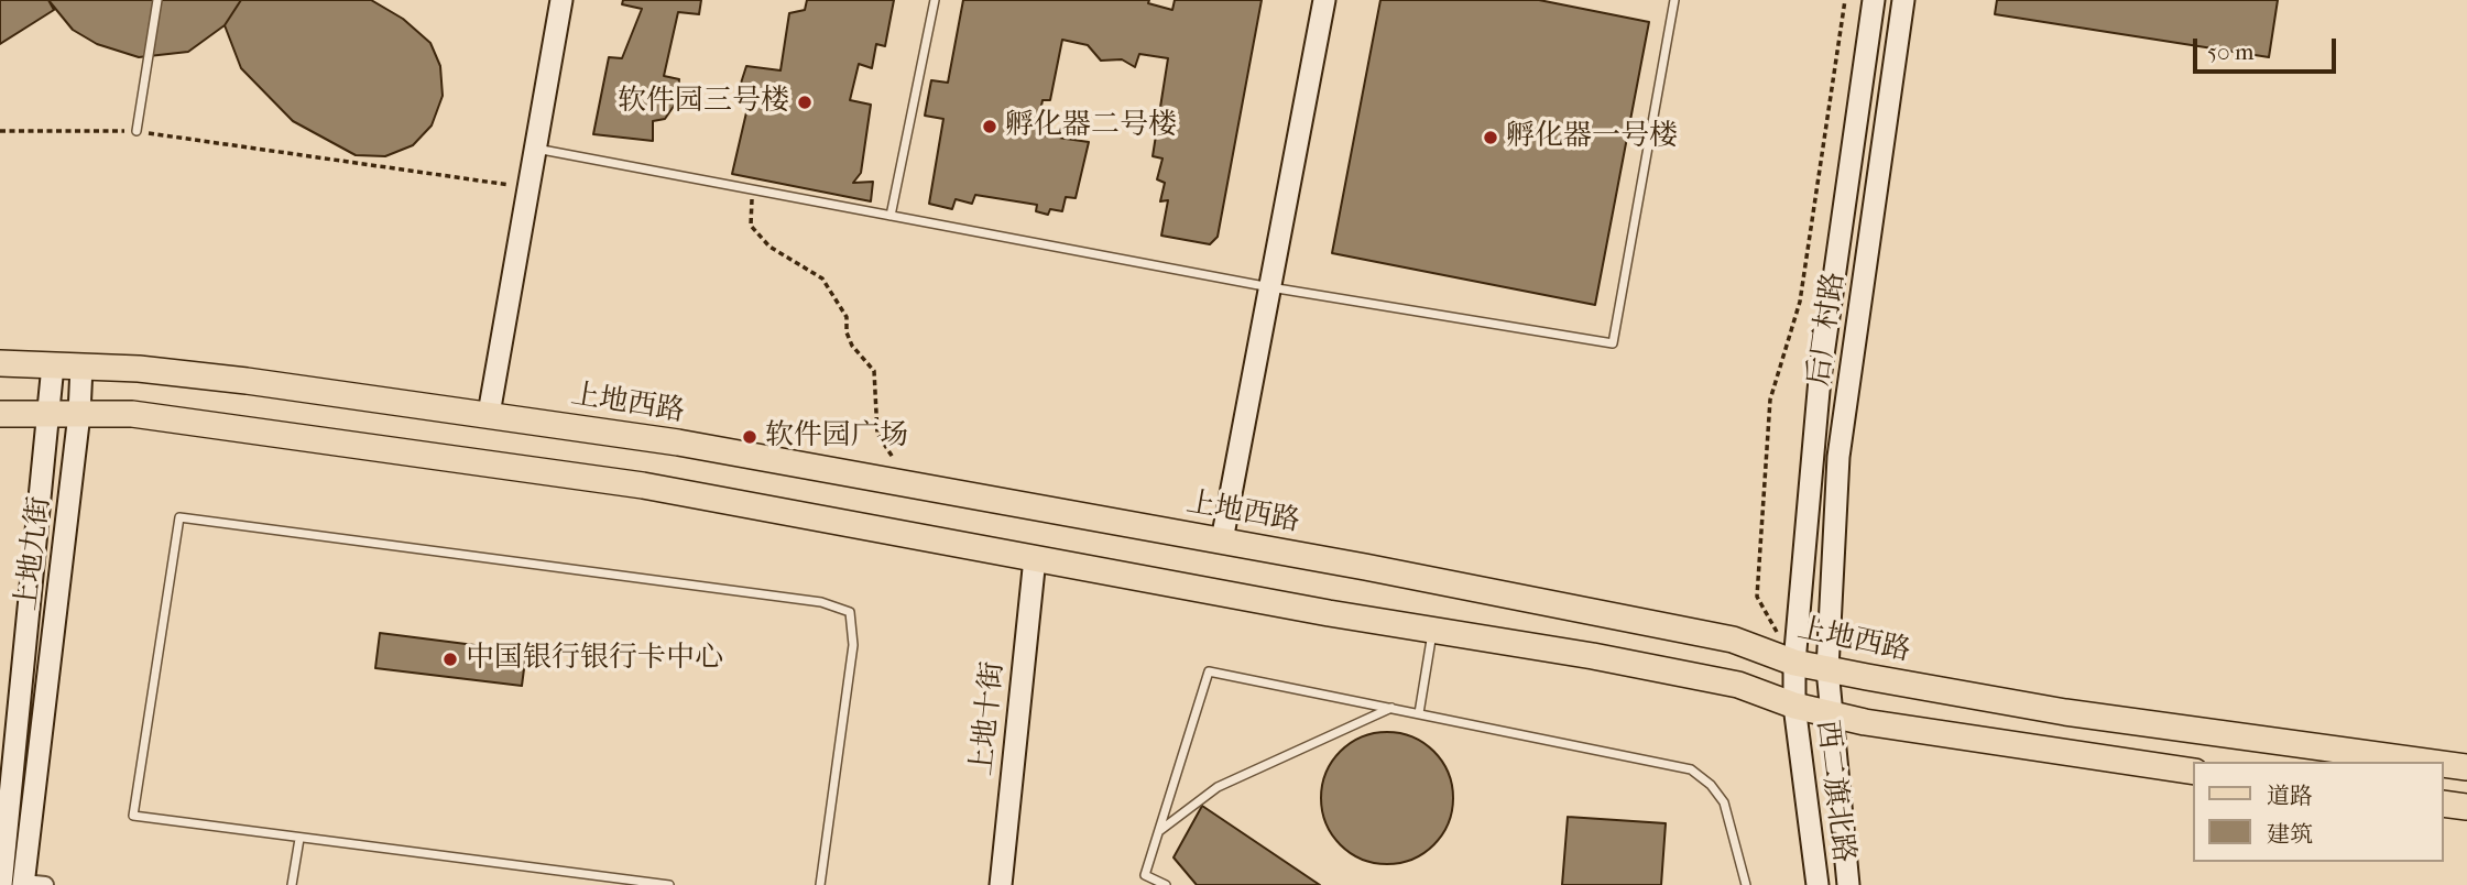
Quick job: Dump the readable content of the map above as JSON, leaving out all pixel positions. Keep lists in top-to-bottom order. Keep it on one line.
{"streets":{"main road":["后厂村路","上地西路","上地九街","上地十街","西二旗北路"]},"crossings":[["后厂村路","上地西路"],["后厂村路","西二旗北路"],["上地西路","上地九街"]],"places":["软件园三号楼","孵化器二号楼","孵化器一号楼","软件园广场","中国银行银行卡中心"],"legend":["道路","建筑"],"scale_bar":"50 m"}
